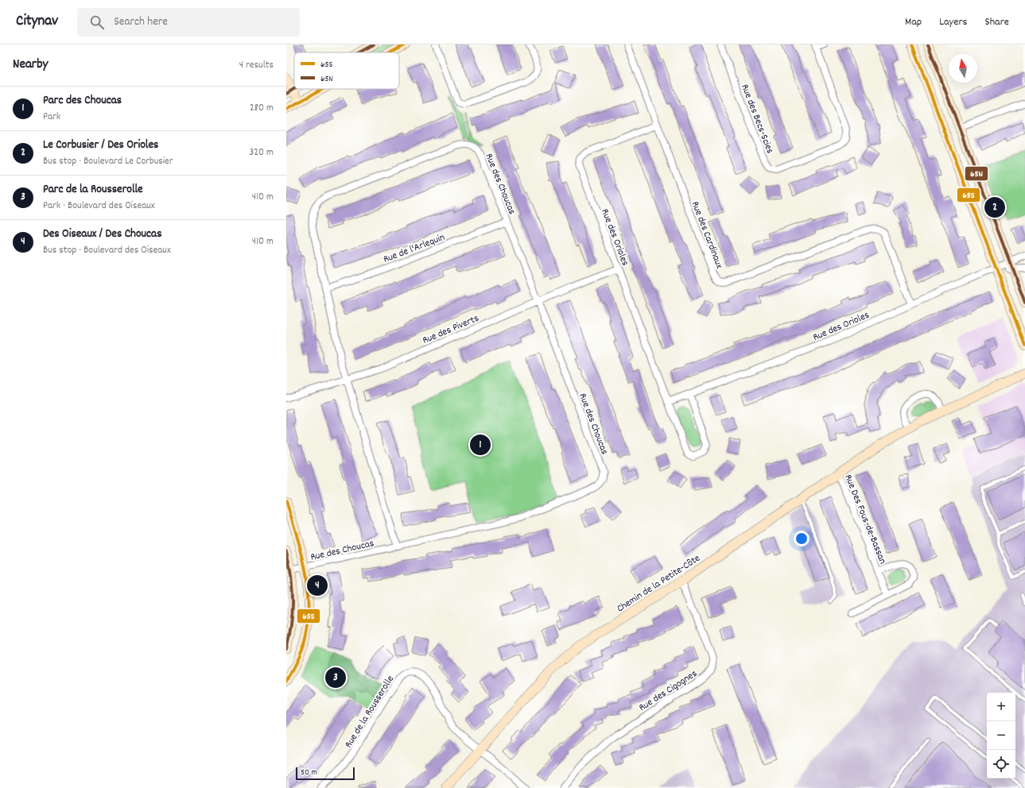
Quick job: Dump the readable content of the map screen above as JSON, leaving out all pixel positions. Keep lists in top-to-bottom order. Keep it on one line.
{"streets":{"street":["Rue des Becs-Scies","Rue des Choucas","Rue des Cardinaux","Rue des Orioles","Rue de l'Arlequin","Rue des Piverts","Rue Des Fous-de-Bassan","Chemin de la Petite-Côte","Rue des Cigognes","Rue de la Rousserolle"]},"crossings":[["Rue des Choucas","Rue de l'Arlequin"],["Rue des Choucas","Rue des Piverts"],["Rue des Cardinaux","Rue des Orioles"],["Rue des Orioles","Rue des Piverts"],["Rue Des Fous-de-Bassan","Chemin de la Petite-Côte"],["Chemin de la Petite-Côte","Rue des Cigognes"],["Chemin de la Petite-Côte","Rue de la Rousserolle"]],"lines":["transit line 65S","transit line 65N"],"legend":["65S","65N"],"scale_bar":"50 m","north":"top","page":{"header":"Citynav","search":"Search here","nav":["Map","Layers","Share"],"heading":["Nearby","4 results"],"list":[{"mark":"1","name":"Parc des Choucas","note":"Park","value":"280 m"},{"mark":"2","name":"Le Corbusier / Des Orioles","note":"Bus stop · Boulevard Le Corbusier","value":"320 m"},{"mark":"3","name":"Parc de la Rousserolle","note":"Park · Boulevard des Oiseaux","value":"410 m"},{"mark":"4","name":"Des Oiseaux / Des Choucas","note":"Bus stop · Boulevard des Oiseaux","value":"410 m"}],"pins":["2","1","4","3"],"map_buttons":["+","−"],"scale":"50 m"}}
